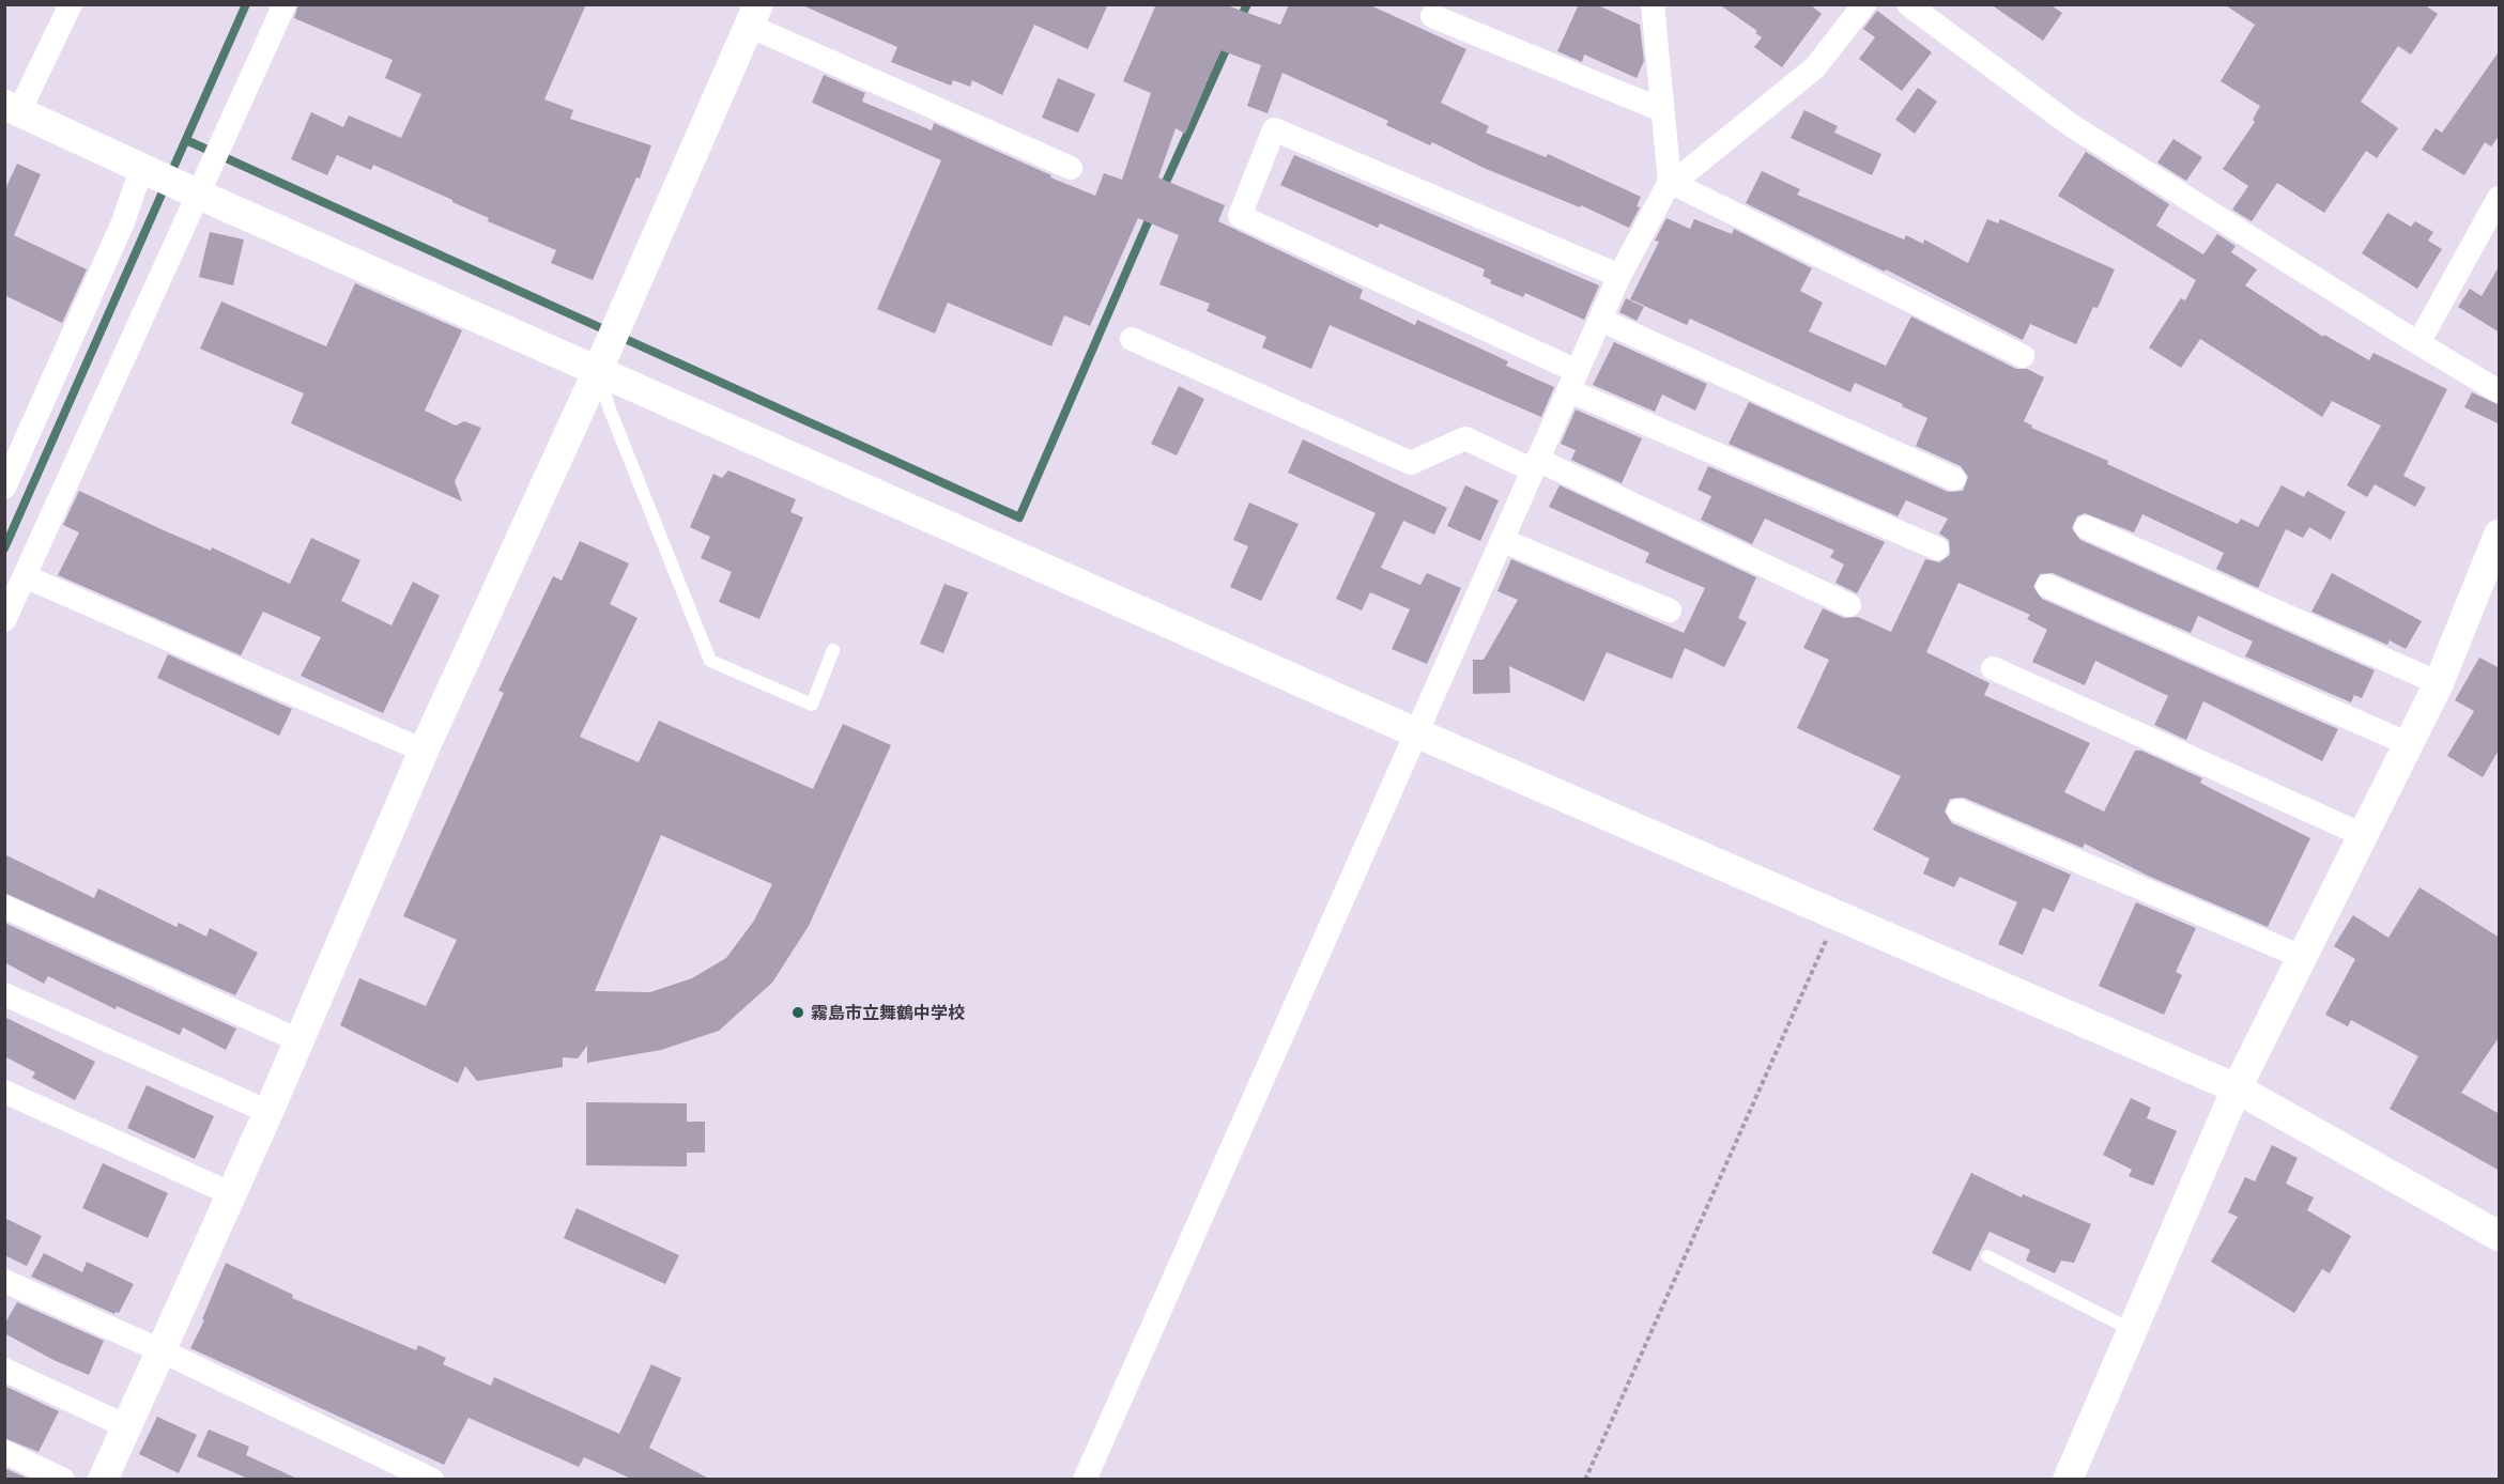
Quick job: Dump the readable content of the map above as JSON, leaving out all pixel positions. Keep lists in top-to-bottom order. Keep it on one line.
{"places":["霧島市立舞鶴中学校"]}
